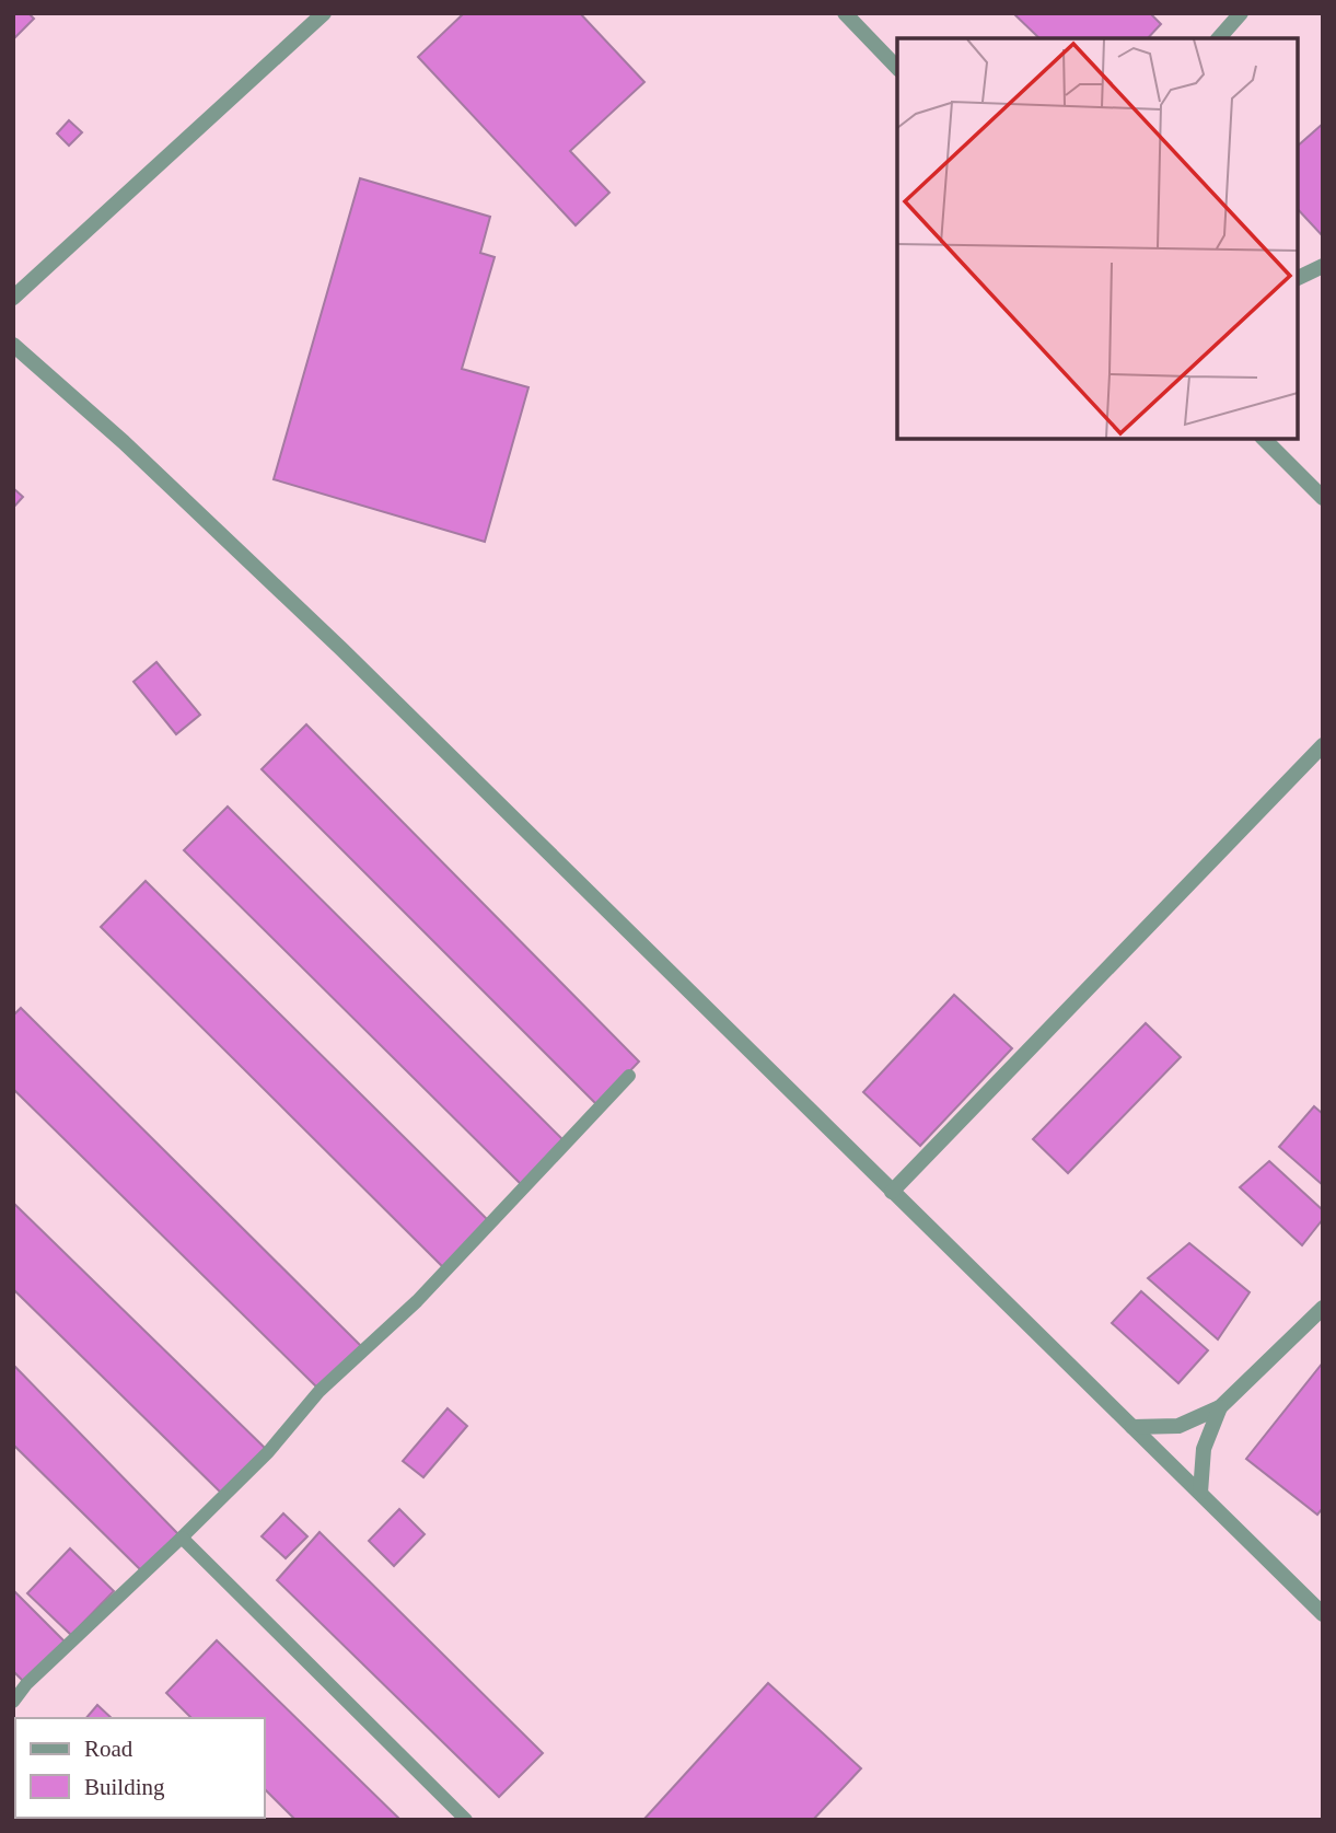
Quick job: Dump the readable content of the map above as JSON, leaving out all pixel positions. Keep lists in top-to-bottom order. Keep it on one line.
{"legend":["Road","Building"]}
